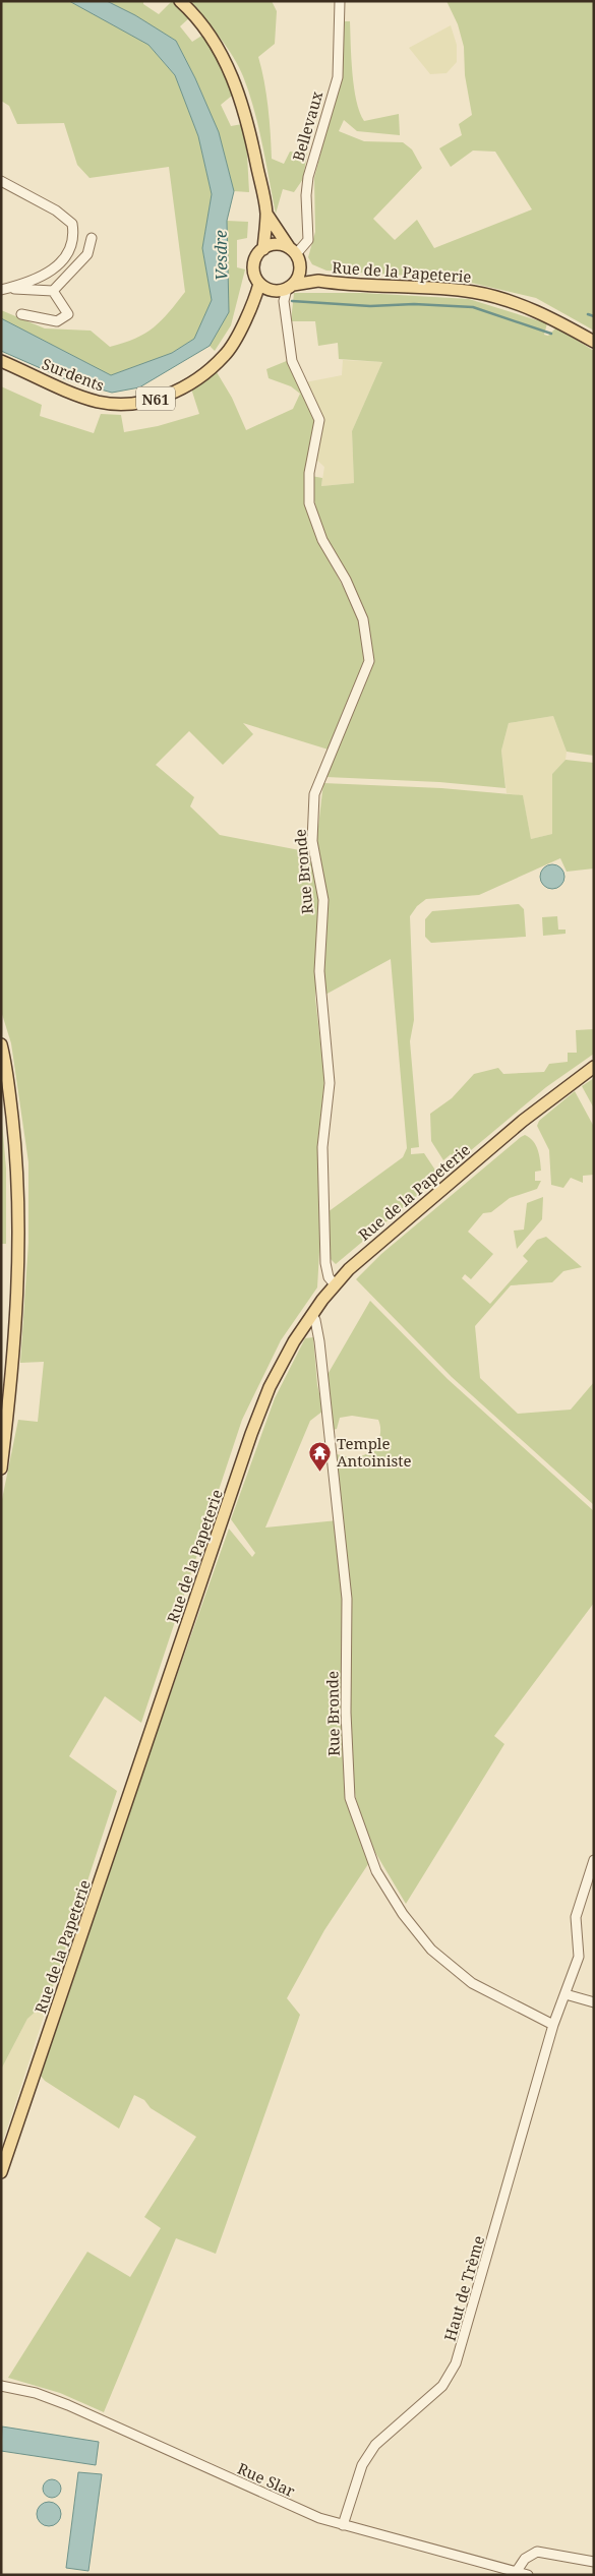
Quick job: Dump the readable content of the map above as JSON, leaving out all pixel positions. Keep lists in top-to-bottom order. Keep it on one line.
{"streets":{"main road":["Rue de la Papeterie","Surdents","N61"],"street":["Bellevaux","Rue Bronde","Haut de Trème","Rue Slar"]},"crossings":[["Bellevaux","Rue de la Papeterie"],["Bellevaux","Surdents"],["Bellevaux","N61"],["Bellevaux","Rue Bronde"],["Rue de la Papeterie","Surdents"],["Rue de la Papeterie","N61"],["Rue de la Papeterie","Rue Bronde"],["Surdents","N61"],["Surdents","Rue Bronde"],["N61","Rue Bronde"],["Rue Bronde","Haut de Trème"],["Haut de Trème","Rue Slar"]],"water":["Vesdre"],"places":{"temple":["Temple Antoiniste"]}}
